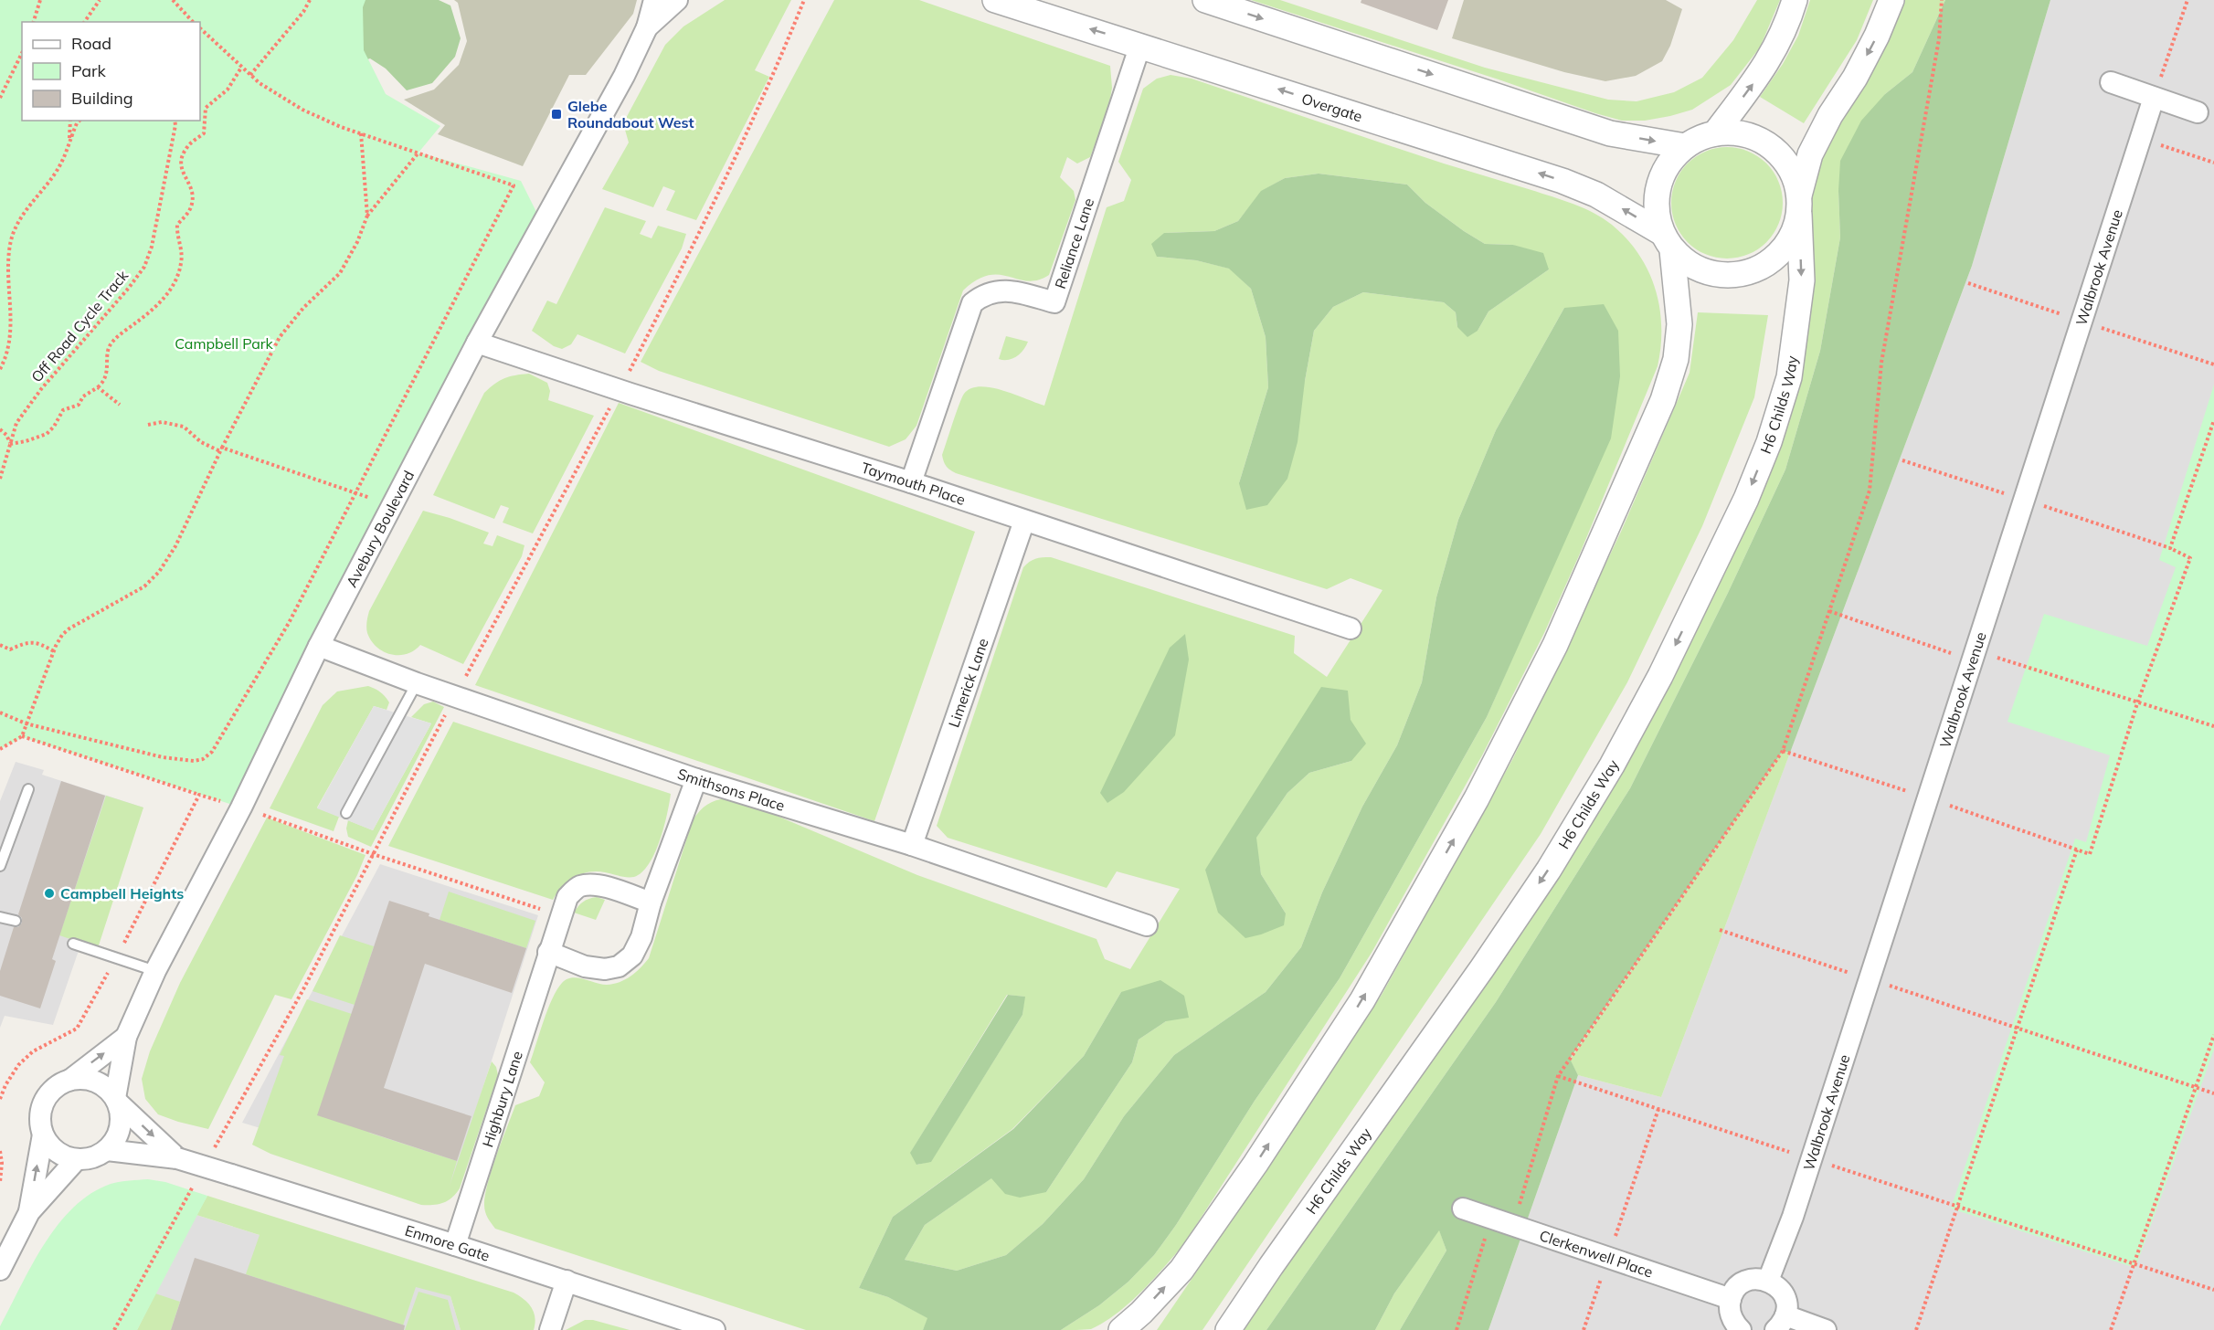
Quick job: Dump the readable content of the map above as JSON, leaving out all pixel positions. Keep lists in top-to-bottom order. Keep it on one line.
{"streets":{"street":["Overgate","Reliance Lane","Walbrook Avenue","H6 Childs Way","Taymouth Place","Avebury Boulevard","Limerick Lane","Smithsons Place","Highbury Lane","Enmore Gate","Clerkenwell Place"],"path":["Off Road Cycle Track"]},"crossings":[["Overgate","Reliance Lane"],["Overgate","H6 Childs Way"],["Reliance Lane","Taymouth Place"],["Taymouth Place","Avebury Boulevard"],["Taymouth Place","Limerick Lane"],["Avebury Boulevard","Smithsons Place"],["Avebury Boulevard","Enmore Gate"],["Limerick Lane","Smithsons Place"],["Highbury Lane","Enmore Gate"]],"parks":["Campbell Park"],"places":{"transit":["Glebe Roundabout West"],"other":["Campbell Heights"]},"legend":["Road","Park","Building"]}
